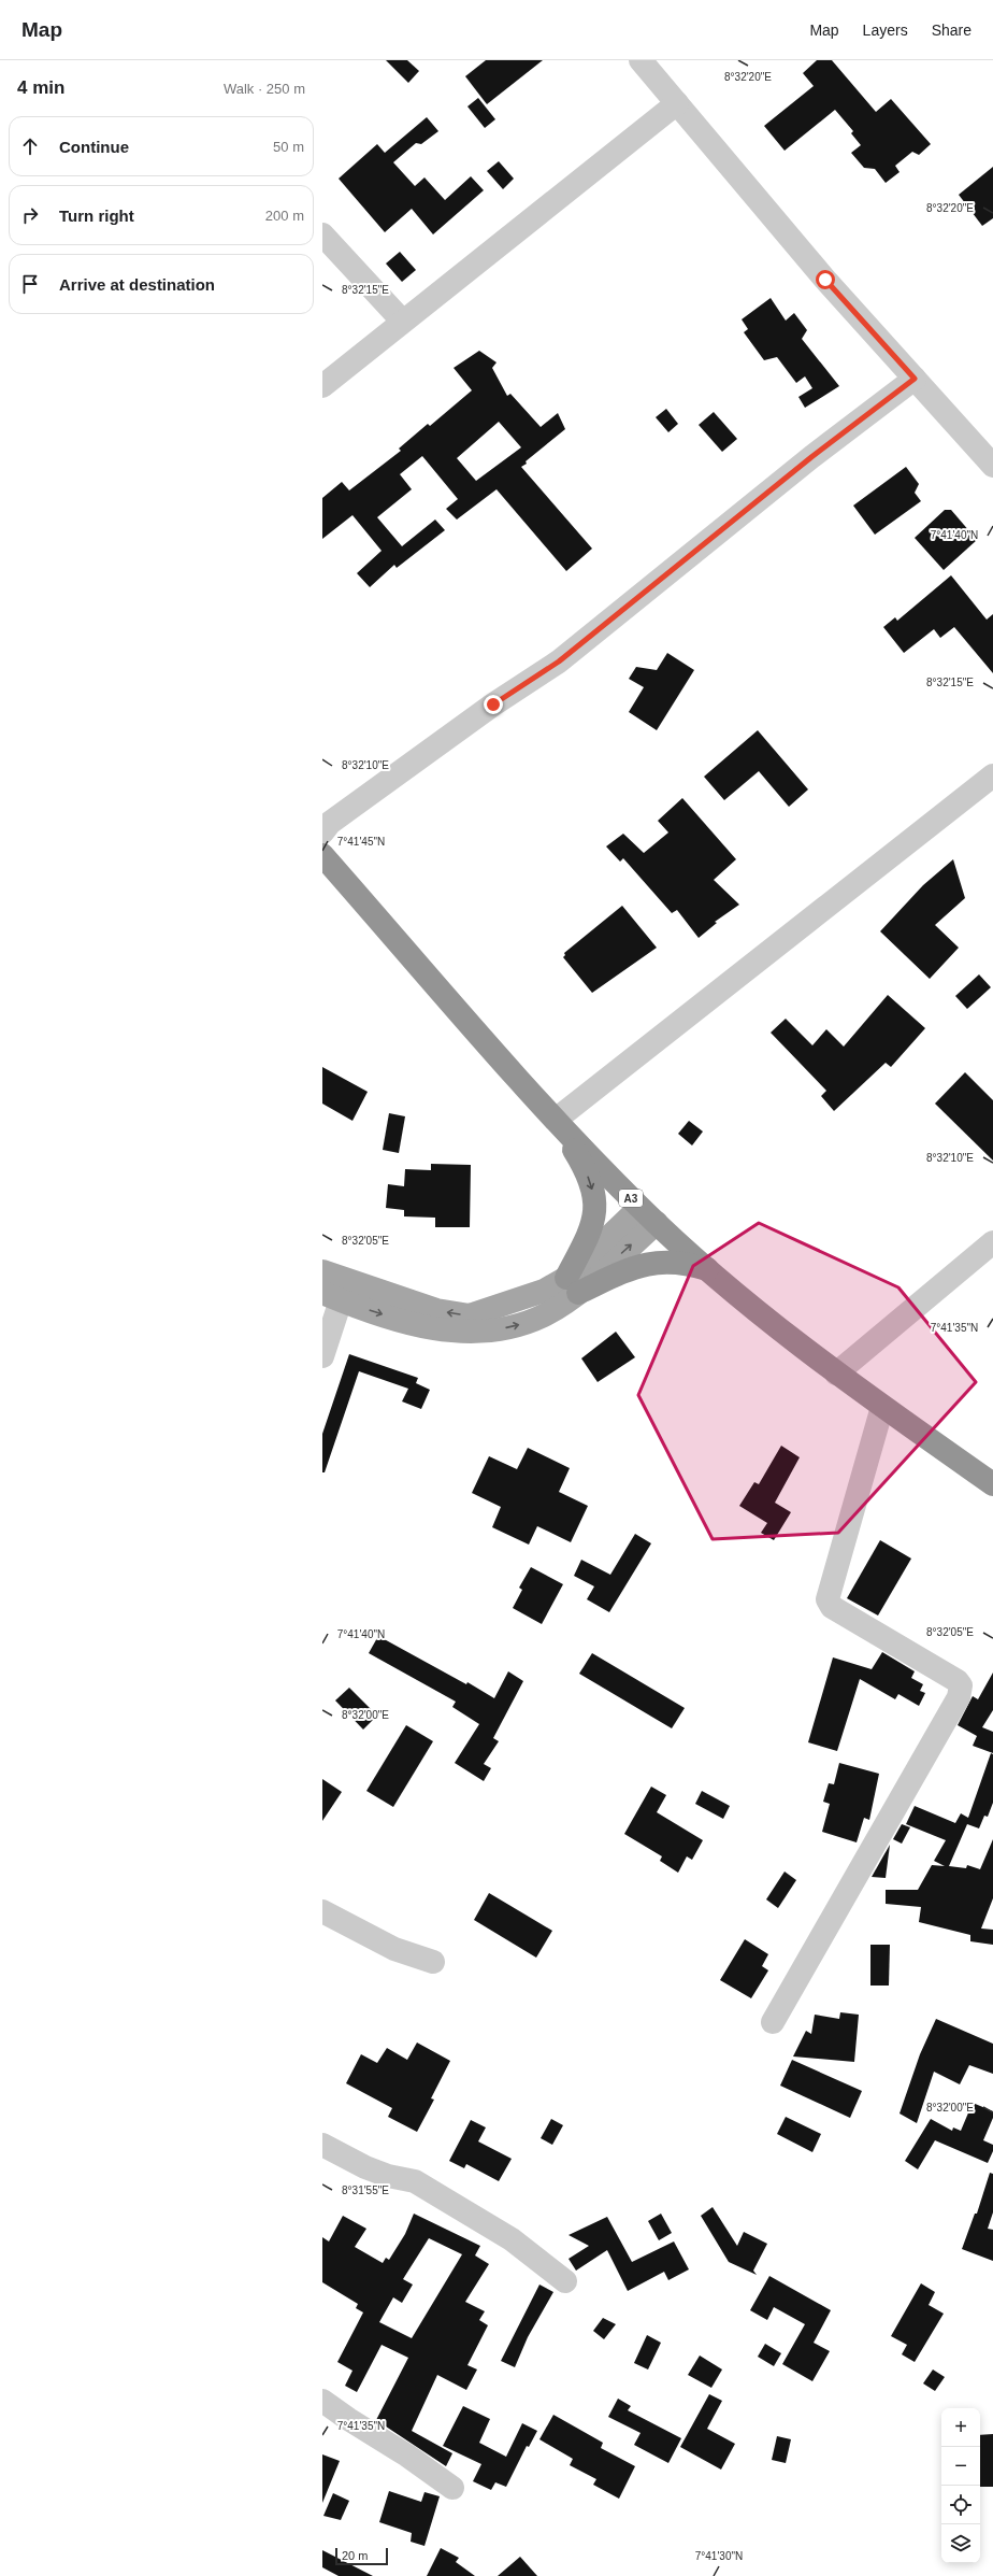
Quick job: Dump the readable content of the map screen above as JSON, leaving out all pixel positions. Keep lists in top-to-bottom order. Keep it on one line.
{"streets":{"highway":["A3"]},"scale_bar":"20 m","page":{"header":"Map","nav":["Map","Layers","Share"],"heading":["4 min","Walk · 250 m"],"list":[["Continue","50 m"],["Turn right","200 m"],"Arrive at destination"],"map_buttons":["+","−"],"scale":"20 m"},"coordinates":["8°32'20\"E","8°32'15\"E","7°41'40\"N","8°32'10\"E","7°41'45\"N","8°32'05\"E","7°41'35\"N","8°32'00\"E","8°31'55\"E","7°41'30\"N"]}
